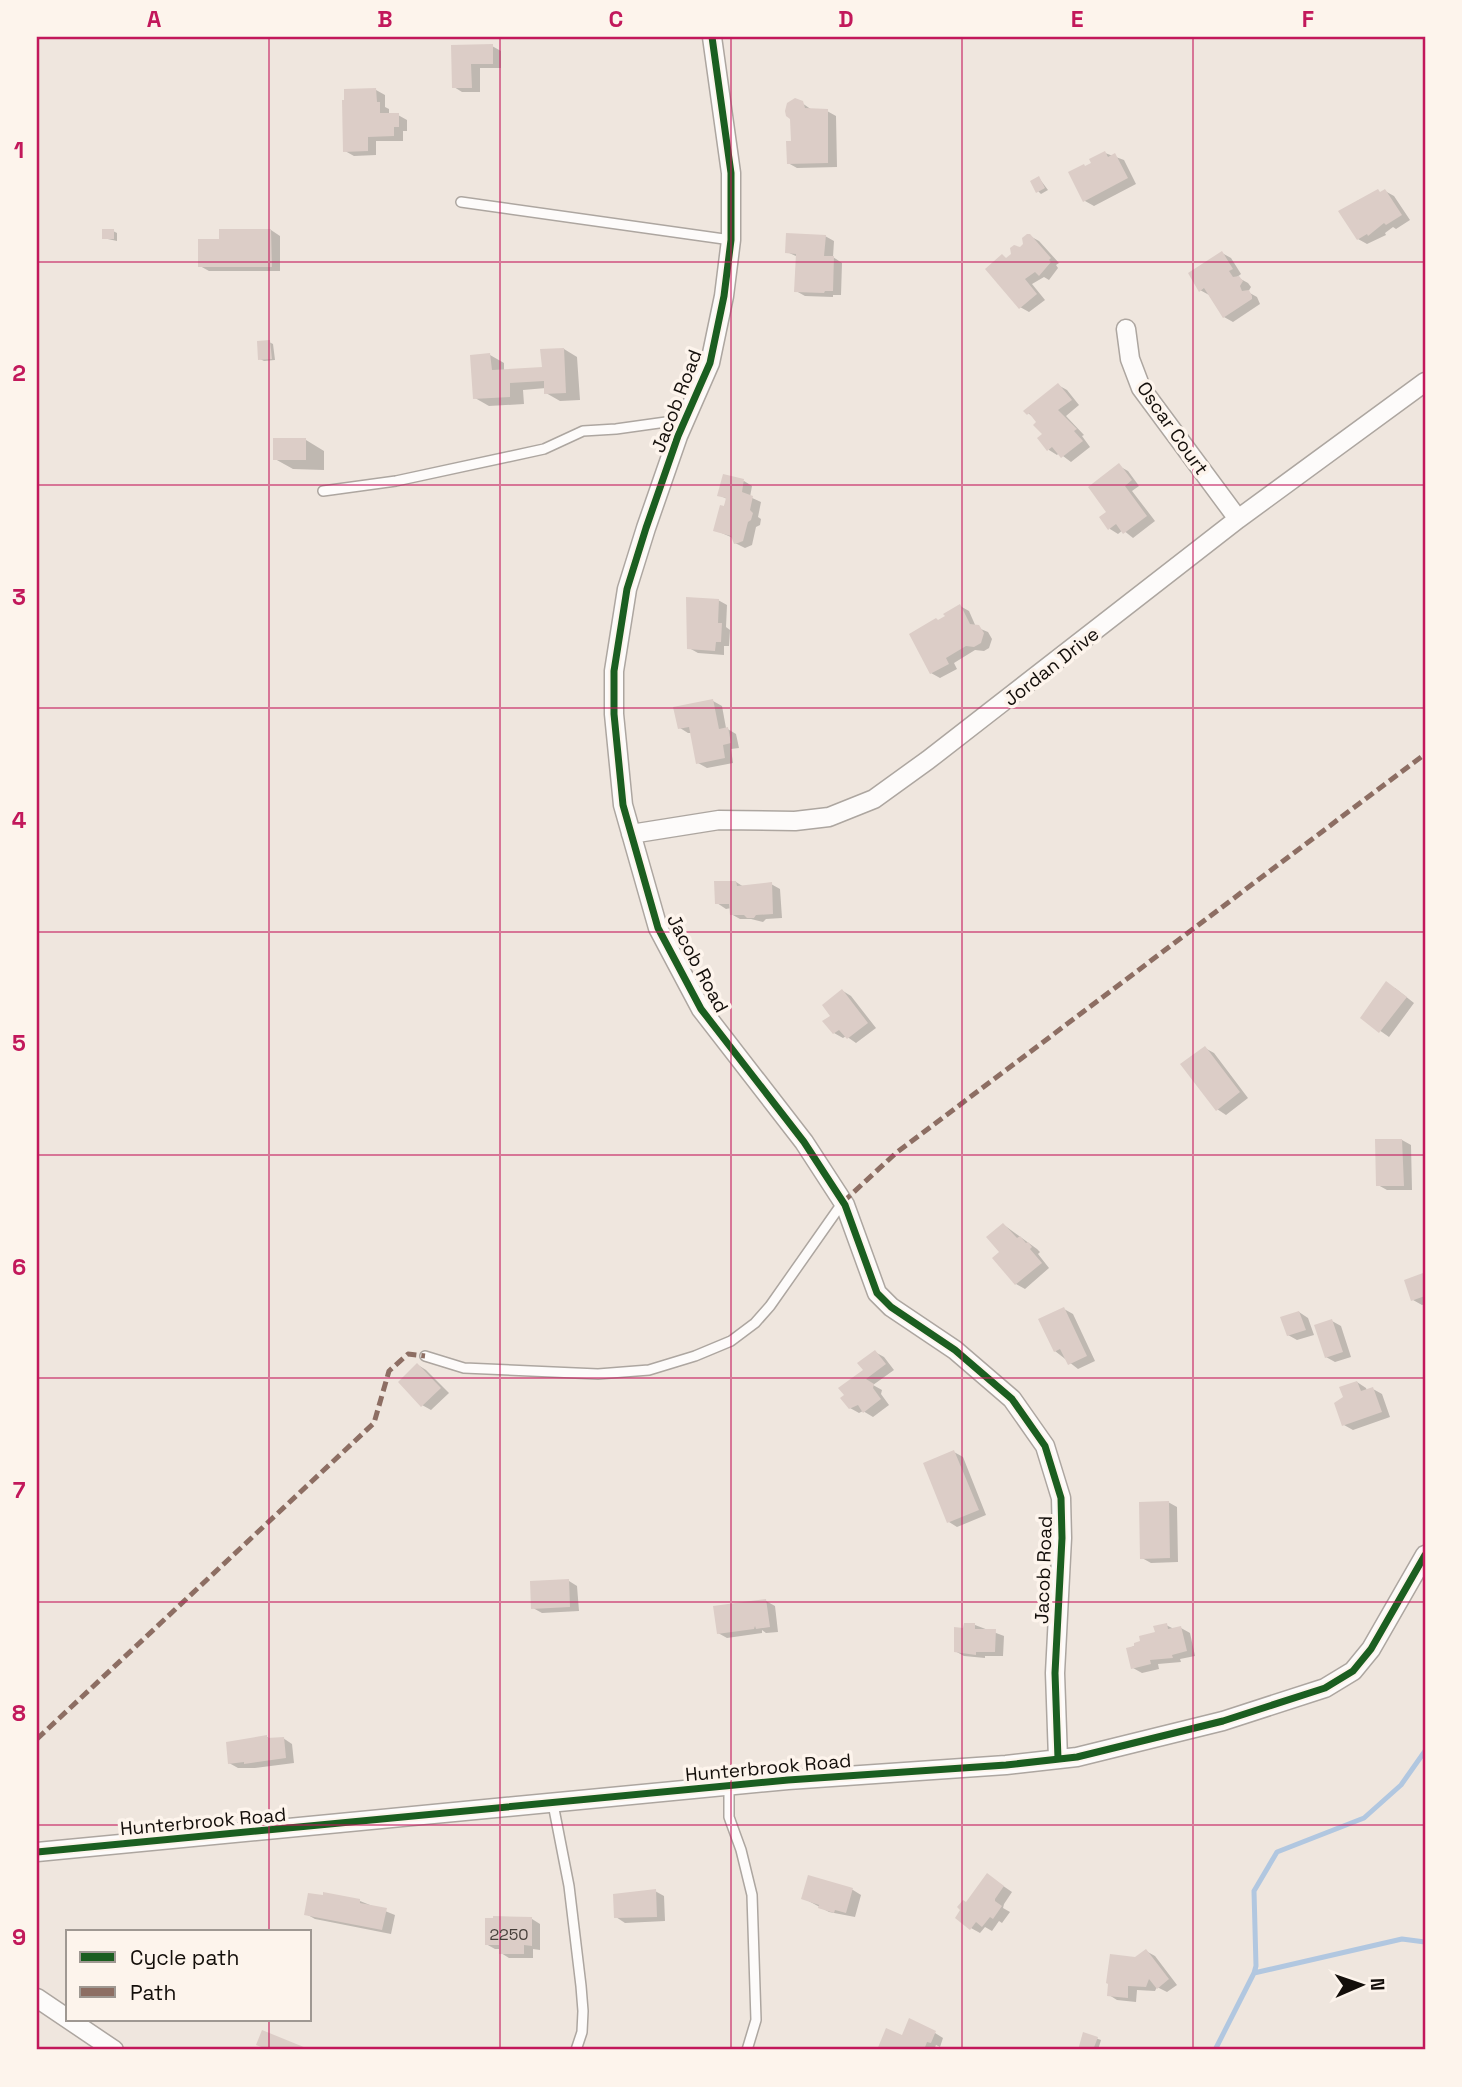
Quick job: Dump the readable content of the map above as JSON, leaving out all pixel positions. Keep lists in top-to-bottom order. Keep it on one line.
{"streets":{"street":["Jacob Road","Oscar Court","Jordan Drive","Hunterbrook Road"]},"crossings":[["Jacob Road","Jordan Drive"],["Jacob Road","Hunterbrook Road"],["Oscar Court","Jordan Drive"]],"house_numbers":["2250"],"legend":["Cycle path","Path"],"north":"right","grid":{"columns":["A","B","C","D","E","F"],"rows":["1","2","3","4","5","6","7","8","9"]}}
